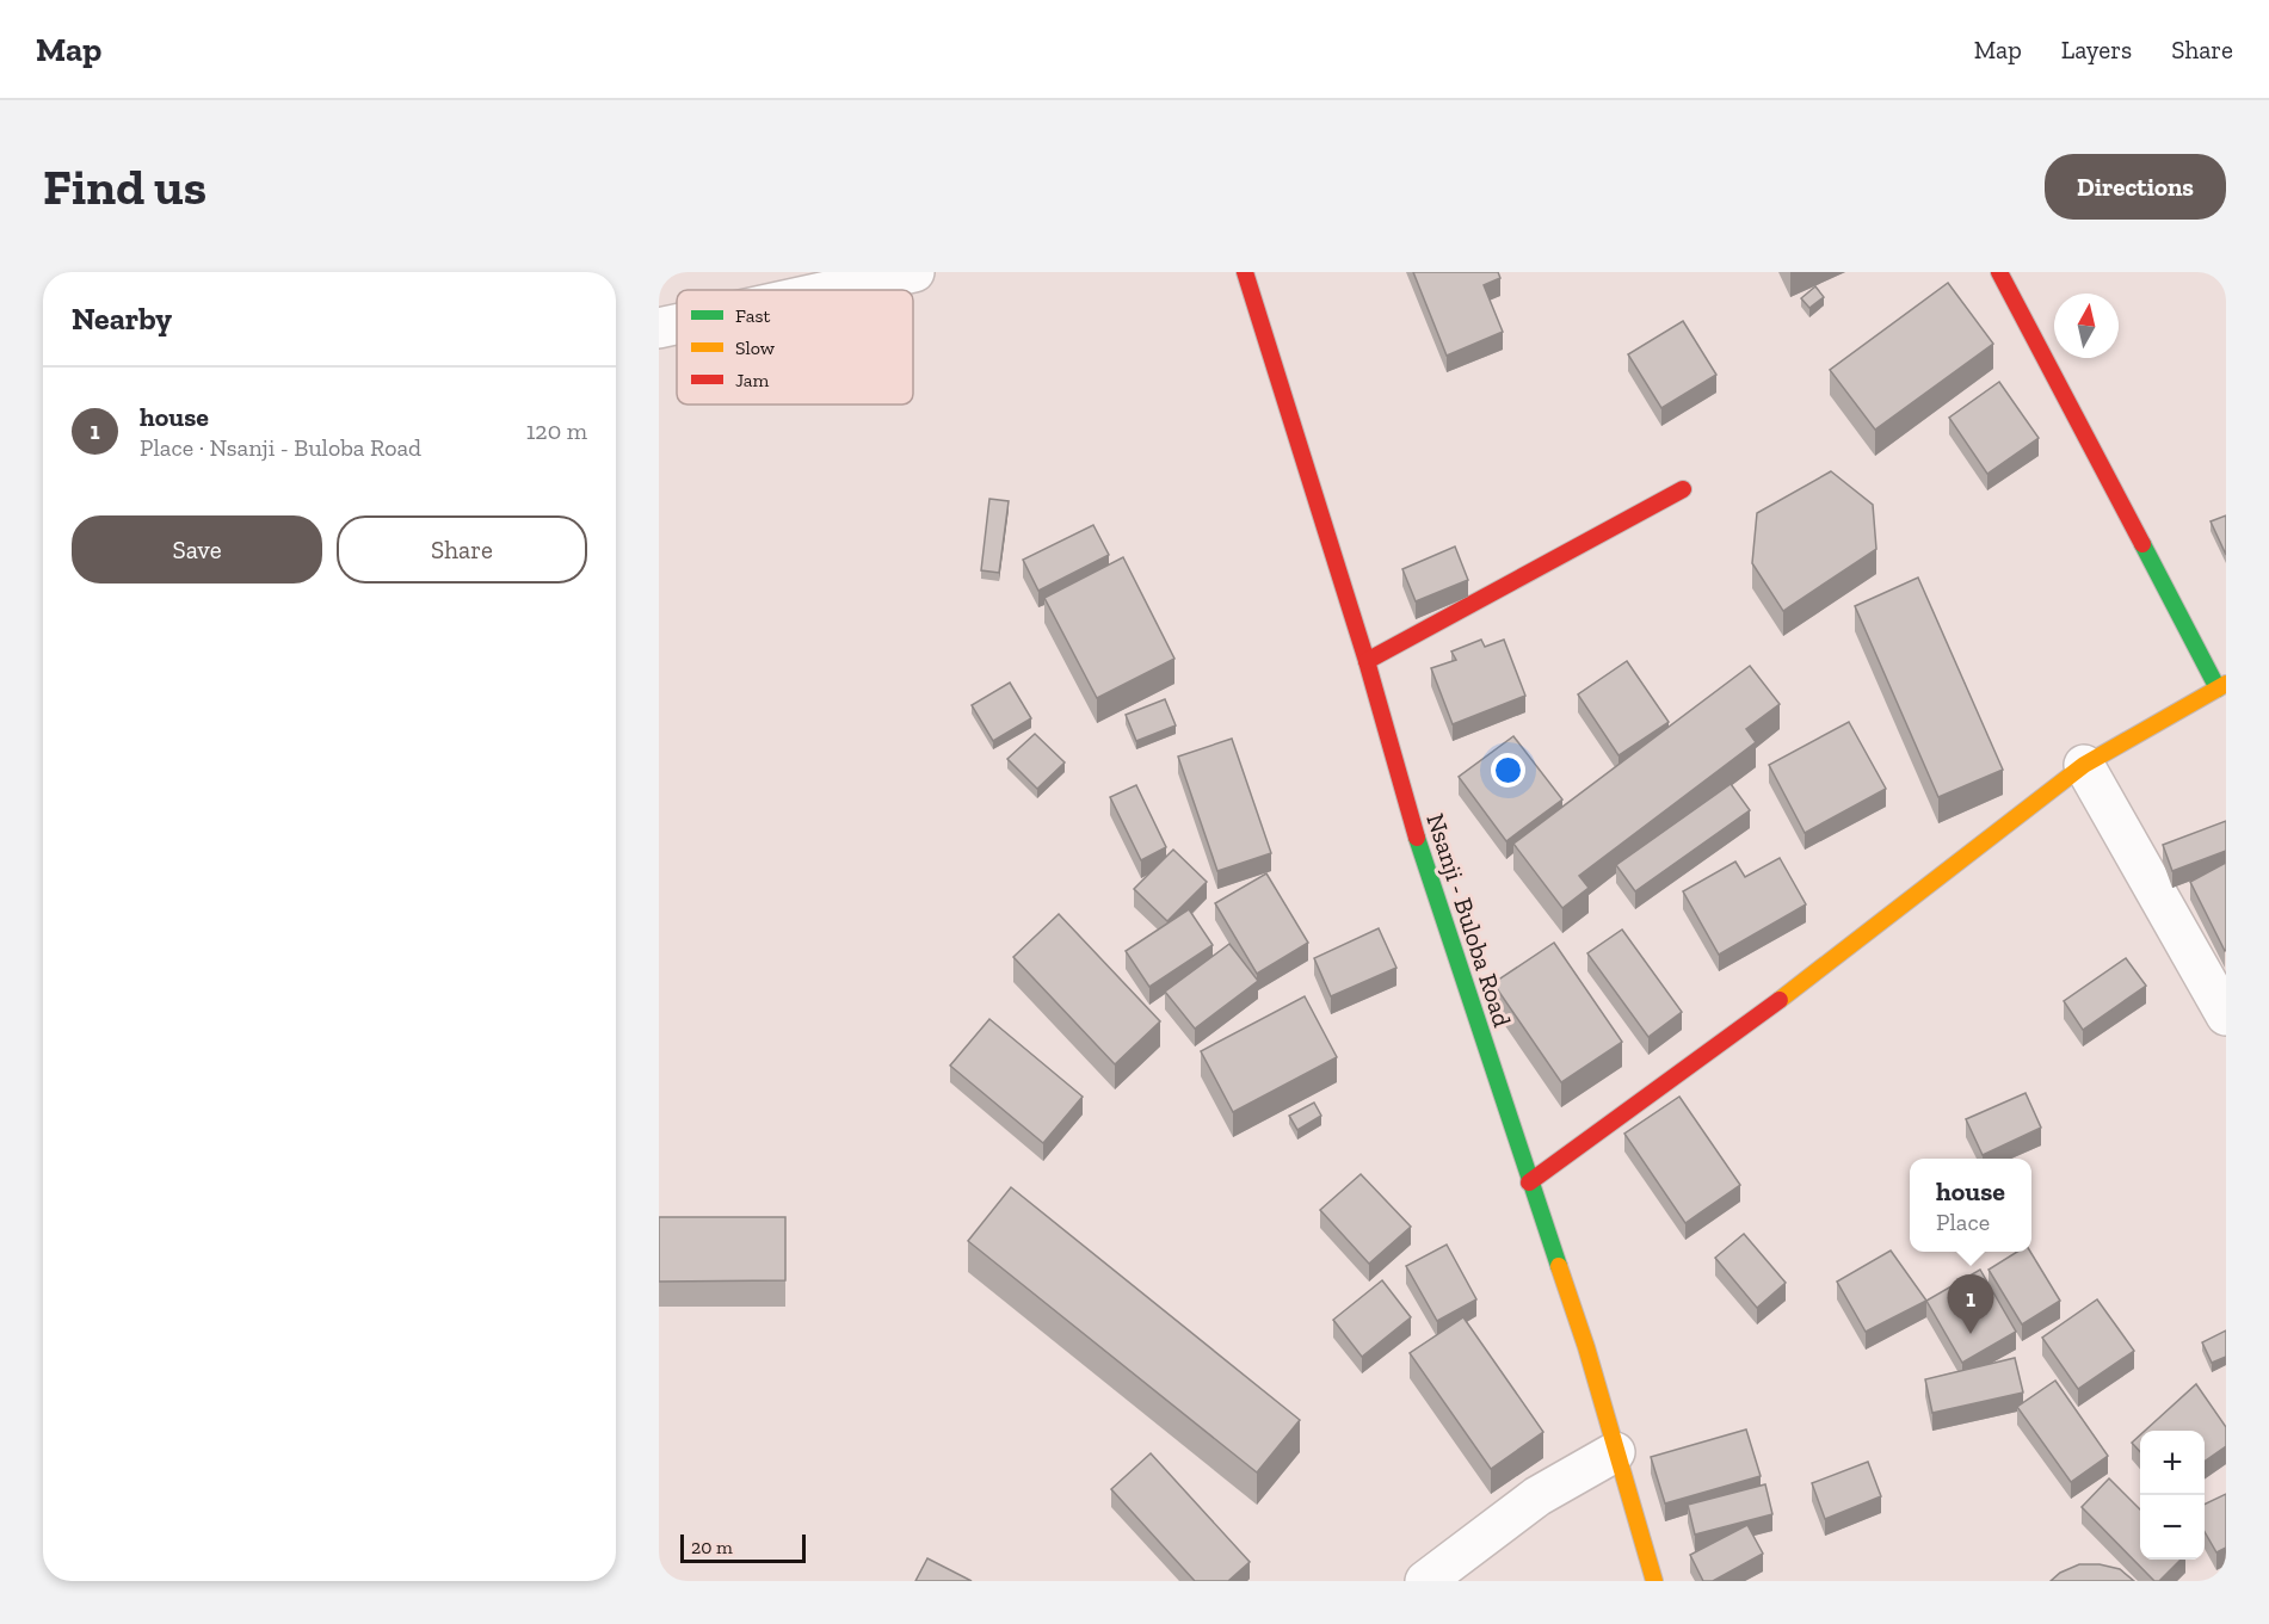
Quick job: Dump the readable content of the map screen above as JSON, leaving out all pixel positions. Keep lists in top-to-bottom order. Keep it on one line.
{"streets":{"street":["Nsanji - Buloba Road"]},"legend":["Fast","Slow","Jam"],"scale_bar":"20 m","north":"top","page":{"header":"Map","nav":["Map","Layers","Share"],"buttons":["Directions",["Save","Share"]],"title":"Find us","heading":"Nearby","list":[{"mark":"1","name":"house","note":"Place · Nsanji - Buloba Road","value":"120 m"}],"popup":["house","Place"],"pins":"1","map_buttons":["+","−"],"scale":"20 m"}}
